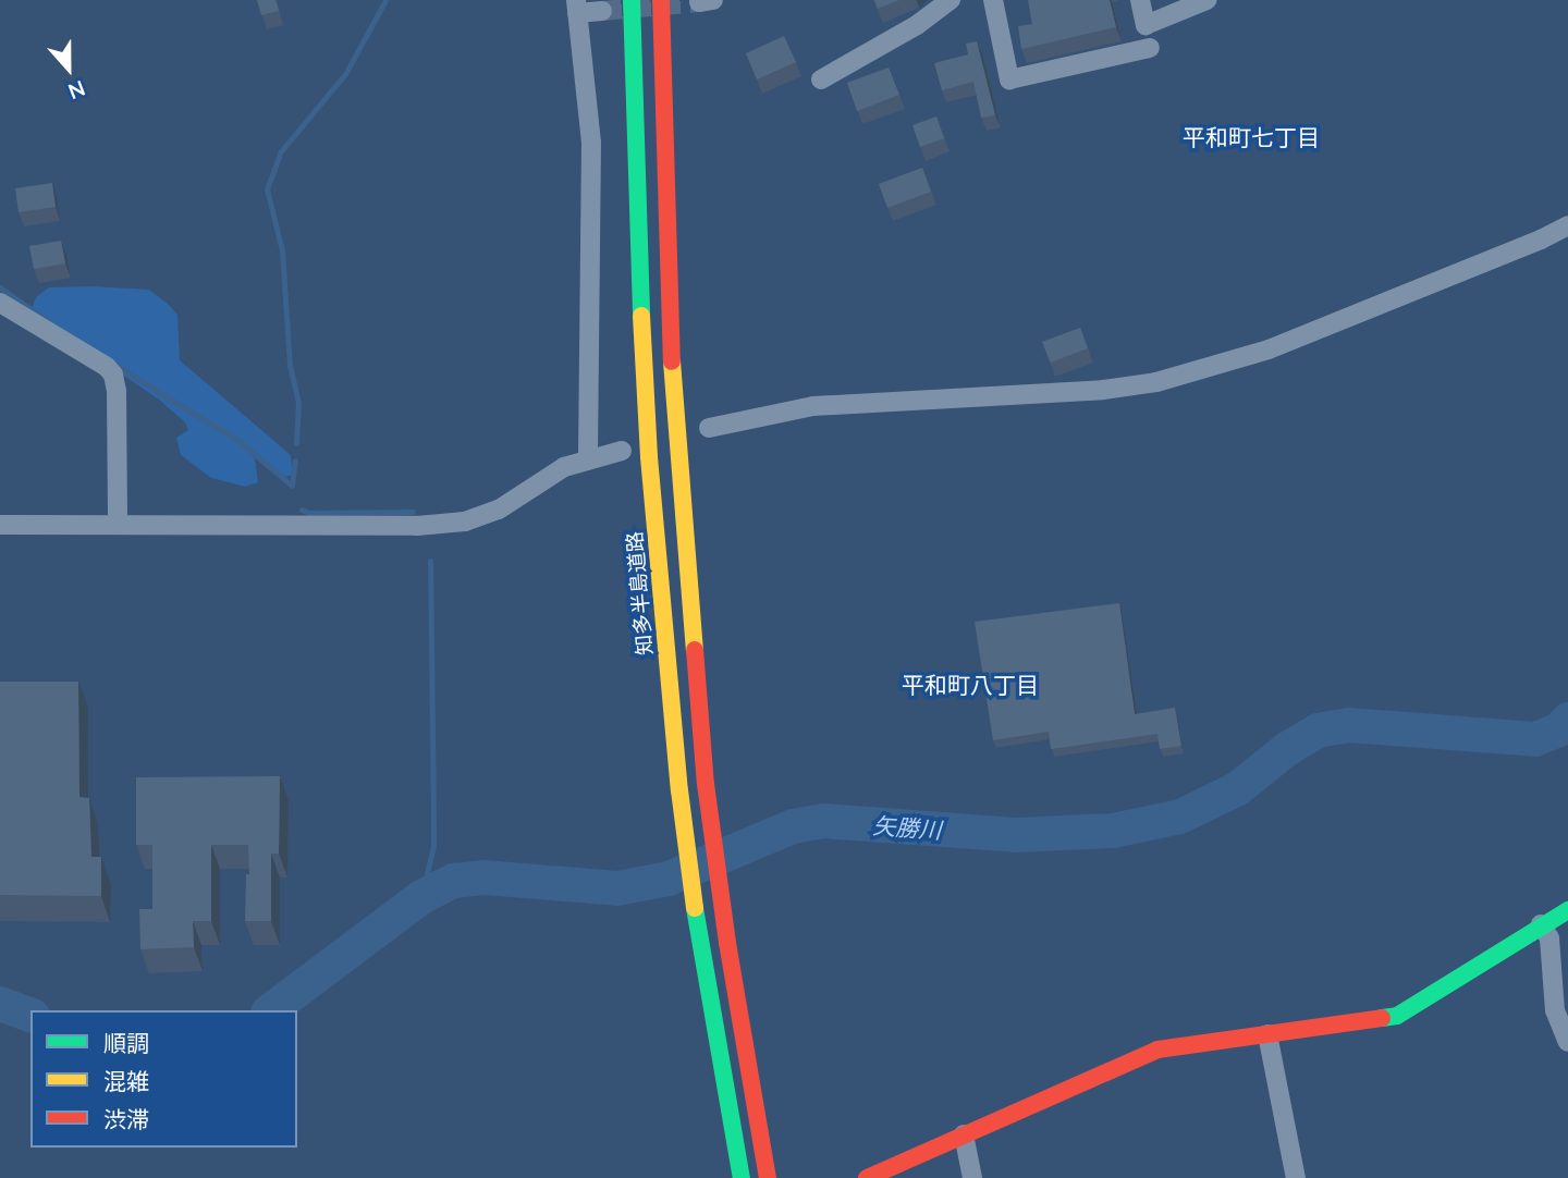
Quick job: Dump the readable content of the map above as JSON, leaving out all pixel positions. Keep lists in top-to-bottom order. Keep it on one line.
{"streets":{"main road":["知多半島道路"]},"districts":["平和町七丁目","平和町八丁目"],"water":["矢勝川"],"legend":["順調","混雑","渋滞"],"north":"bottom"}
